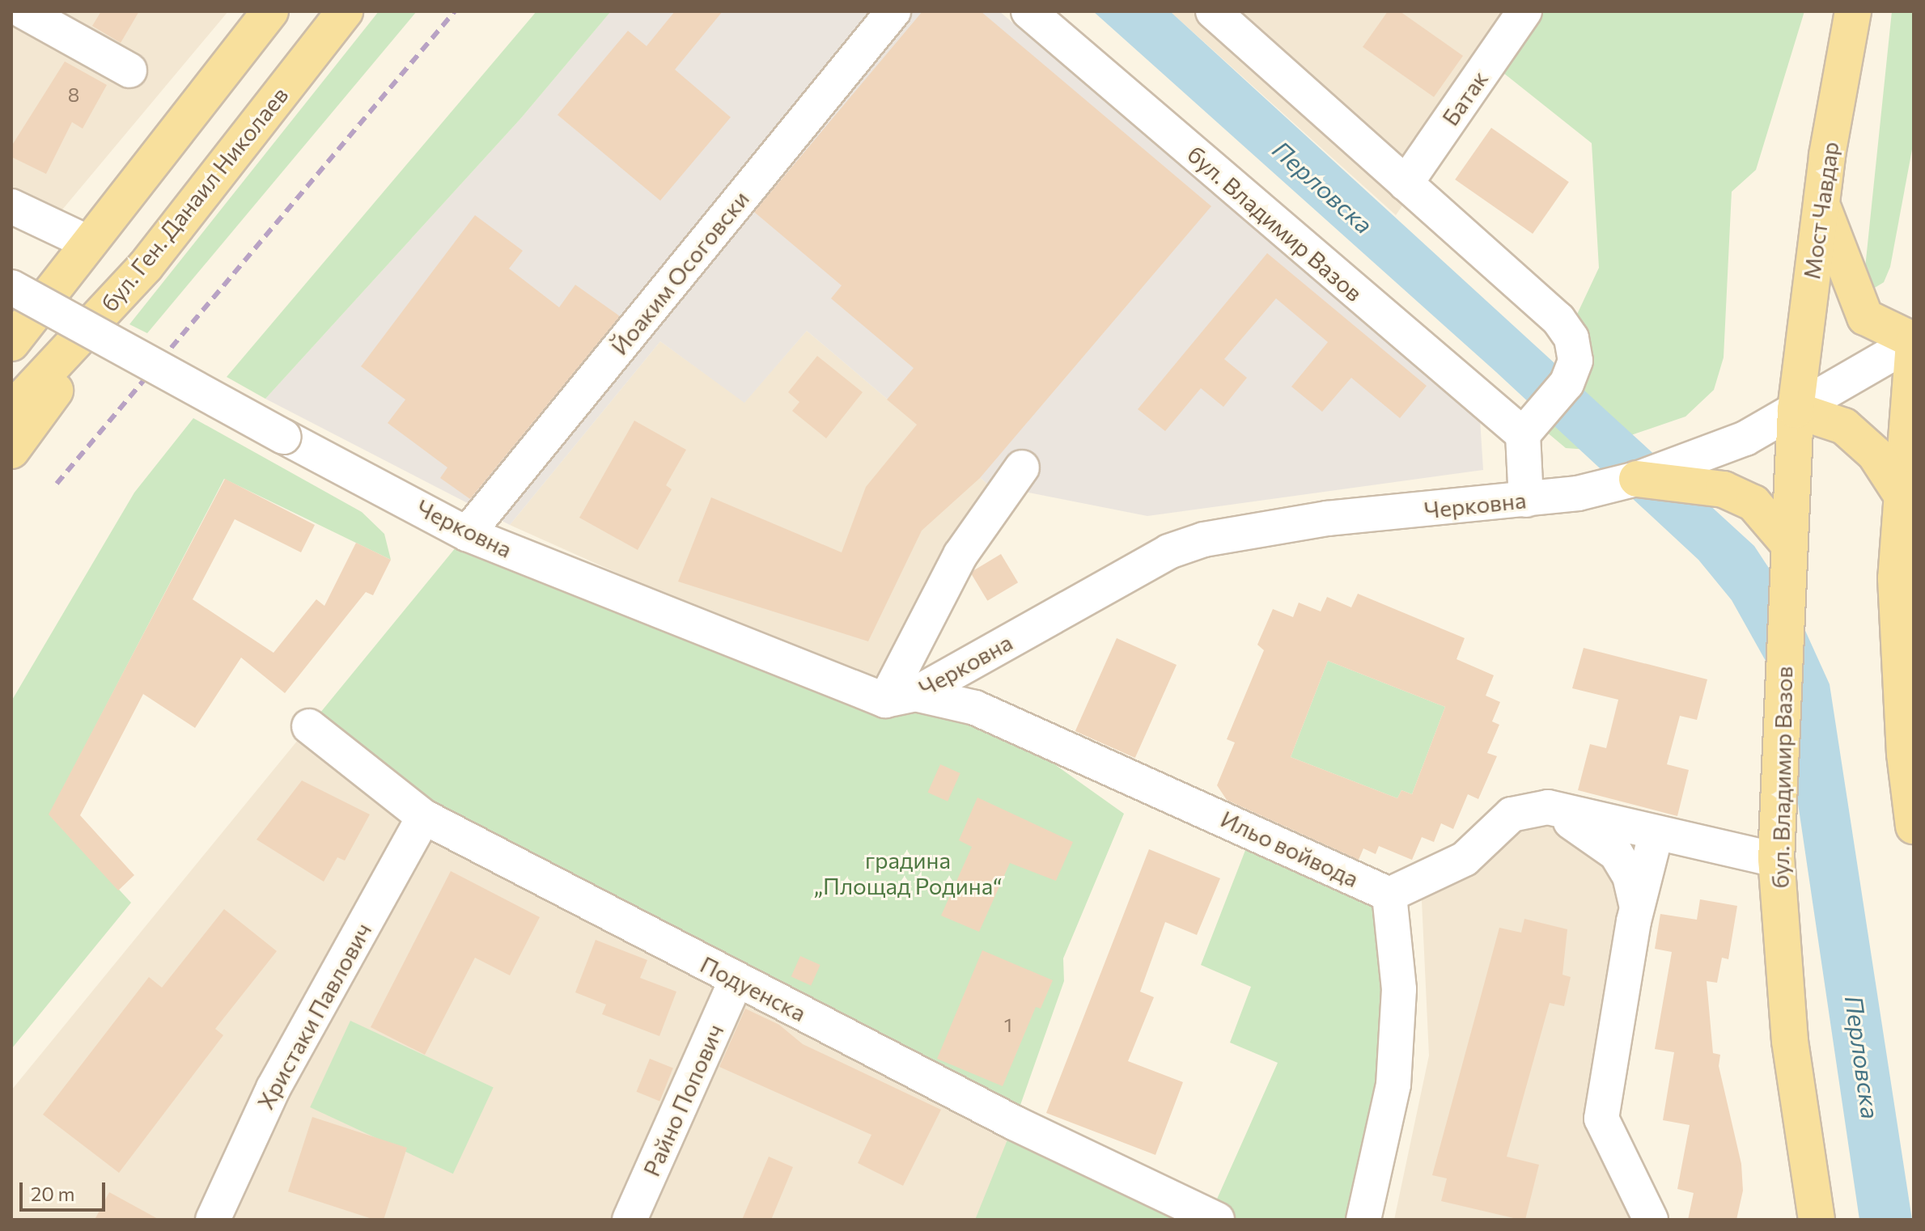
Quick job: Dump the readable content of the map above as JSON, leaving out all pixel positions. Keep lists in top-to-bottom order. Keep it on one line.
{"streets":{"main road":["бул. Ген. Данаил Николаев","Мост Чавдар","бул. Владимир Вазов"],"street":["Батак","Йоаким Осоговски","Черковна","Ильо войвода","Подуенска","Христаки Павлович","Райно Попович"]},"crossings":[["Мост Чавдар","бул. Владимир Вазов"],["Мост Чавдар","Черковна"],["бул. Владимир Вазов","Черковна"],["Йоаким Осоговски","Черковна"],["Черковна","Ильо войвода"],["Подуенска","Христаки Павлович"],["Подуенска","Райно Попович"]],"water":["Перловска"],"parks":["градина „Площад Родина“"],"house_numbers":["8","1"],"scale_bar":"20 m"}
